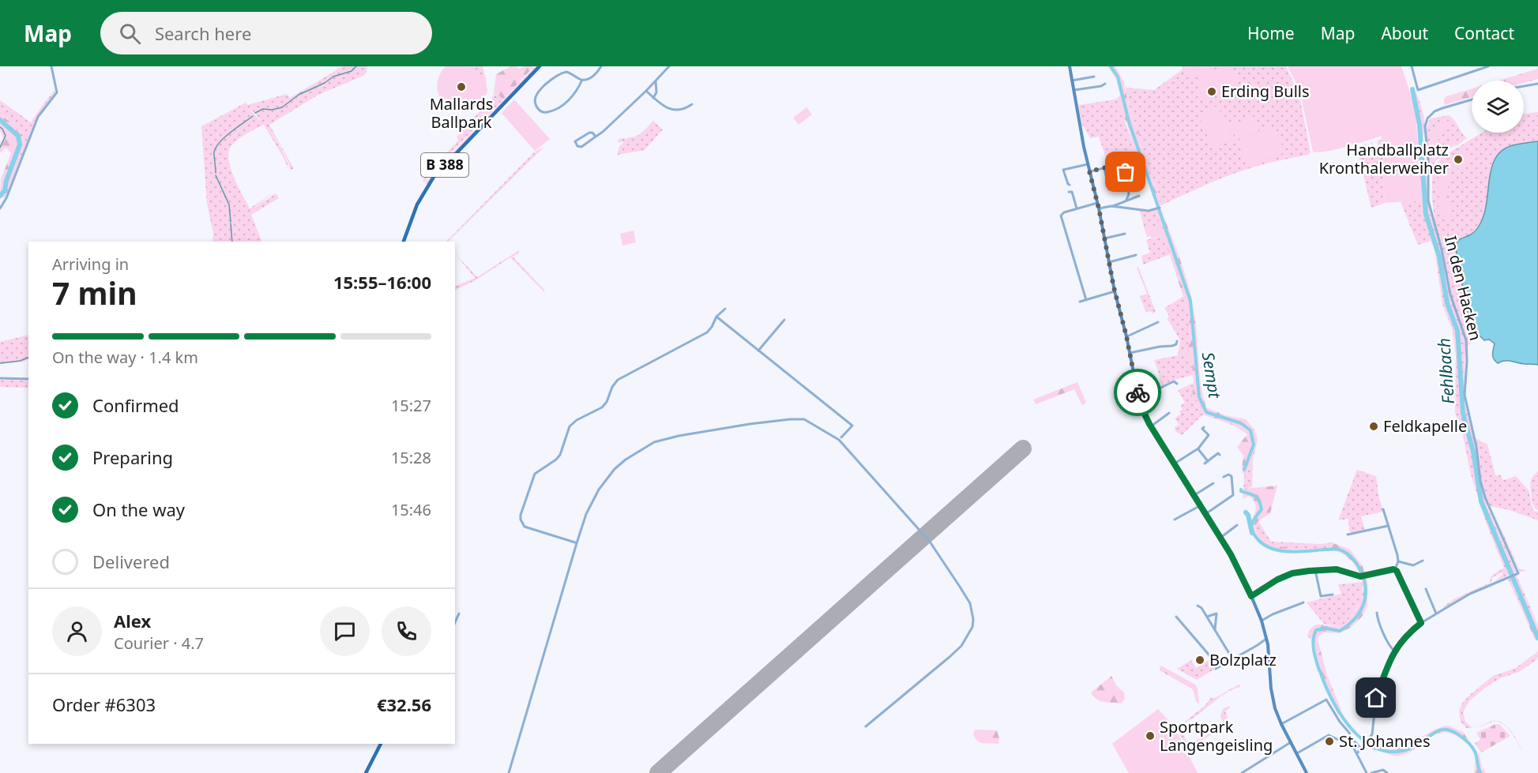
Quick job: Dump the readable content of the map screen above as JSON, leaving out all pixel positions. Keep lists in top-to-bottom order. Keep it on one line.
{"streets":{"main road":["B 388"],"street":["In den Hacken"]},"water":["Fehlbach","Sempt"],"places":["Mallards Ballpark","Erding Bulls","Handballplatz Kronthalerweiher","Feldkapelle","Bolzplatz","Sportpark Langengeisling","St. Johannes"],"page":{"header":"Map","search":"Search here","nav":["Home","Map","About","Contact"],"heading":["7 min","Arriving in","15:55–16:00"],"panel":["Alex","Courier · 4.7","Order #6303","€32.56"],"bar":"On the way · 1.4 km","list":[["Confirmed","15:27"],["Preparing","15:28"],["On the way","15:46"],"Delivered"]}}
